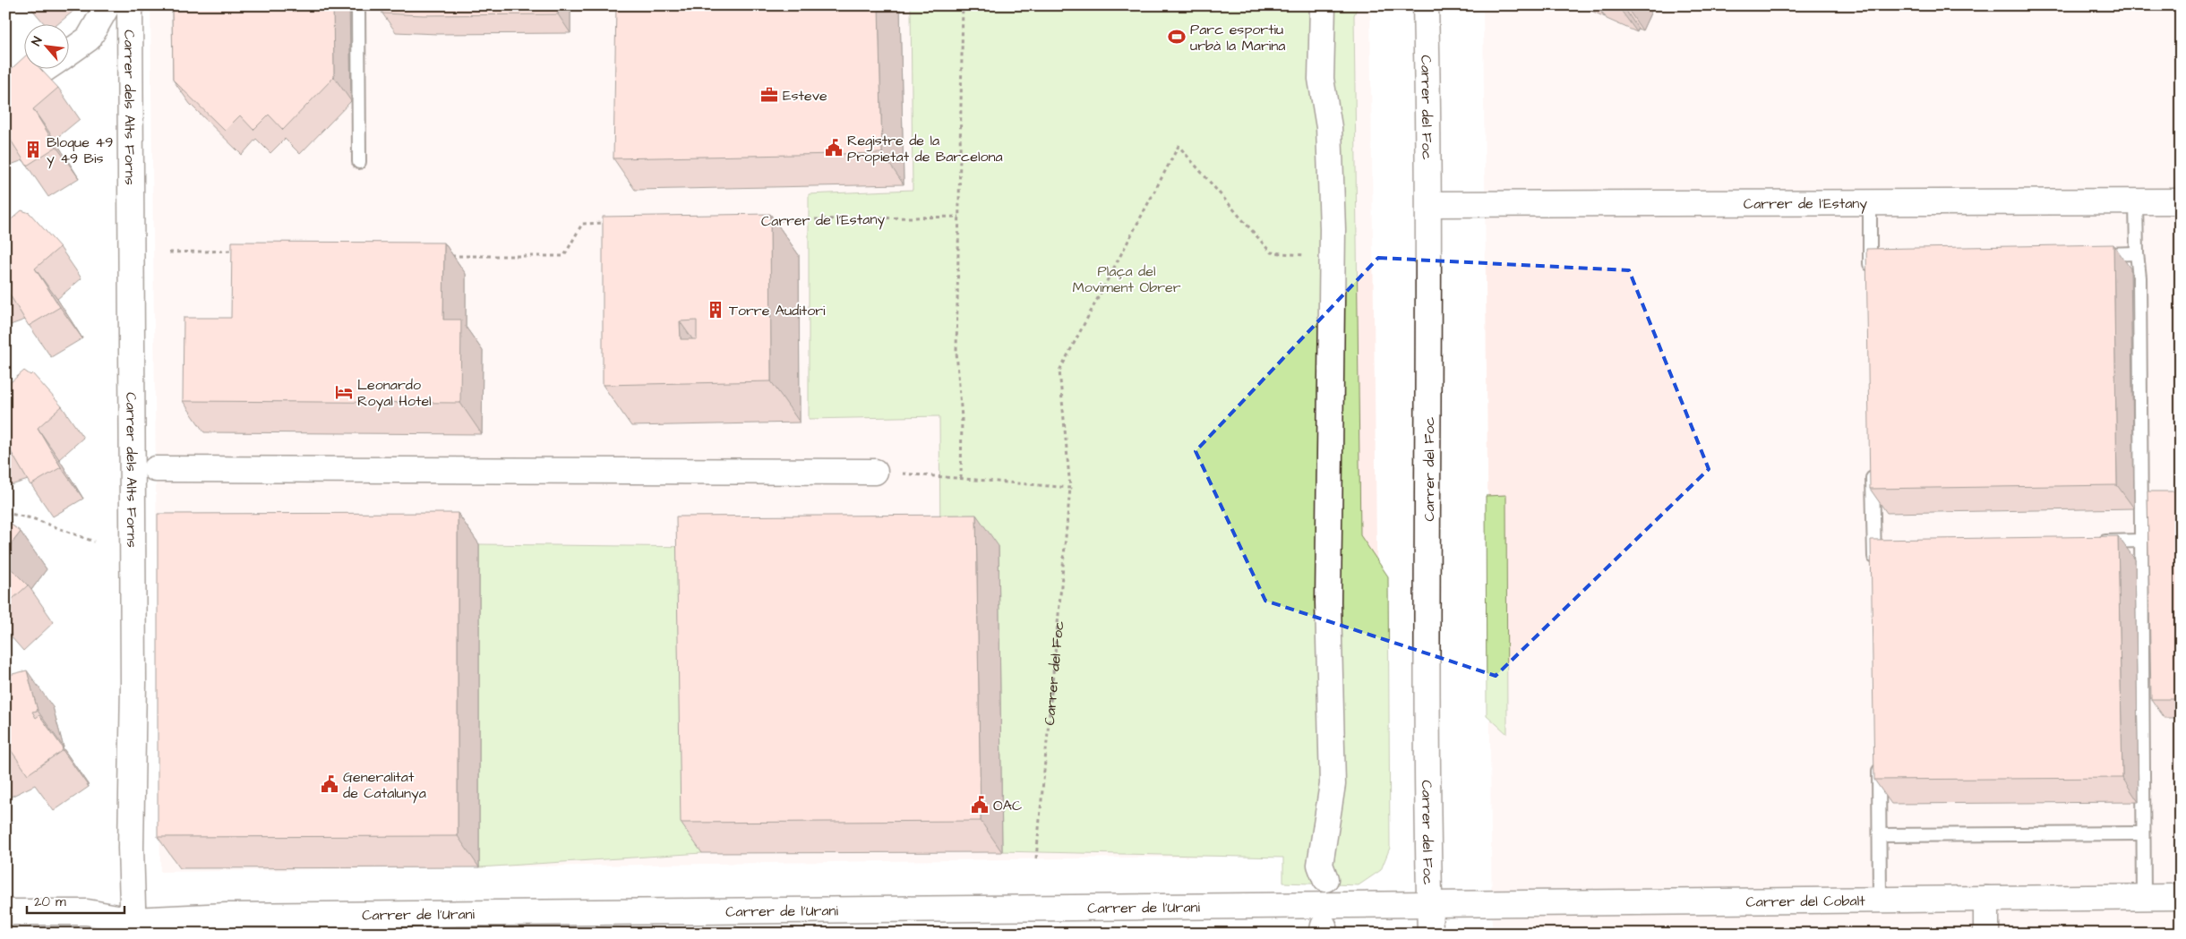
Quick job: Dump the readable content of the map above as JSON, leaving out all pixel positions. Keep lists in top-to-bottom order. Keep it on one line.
{"streets":{"street":["Carrer dels Alts Forns","Carrer del Foc","Carrer de l'Estany","Carrer del Cobalt","Carrer de l'Urani"]},"crossings":[["Carrer dels Alts Forns","Carrer de l'Urani"],["Carrer del Foc","Carrer de l'Estany"],["Carrer del Foc","Carrer del Cobalt"],["Carrer del Foc","Carrer de l'Urani"],["Carrer del Cobalt","Carrer de l'Urani"]],"parks":["Plaça del Moviment Obrer"],"places":{"sports":["Parc esportiu urbà la Marina"],"office":["Esteve"],"public building":["Registre de la Propietat de Barcelona","Generalitat de Catalunya","OAC"],"building":["Bloque 49 y 49 Bis","Torre Auditori"],"hotel":["Leonardo Royal Hotel"]},"scale_bar":"20 m","north":"top left"}
